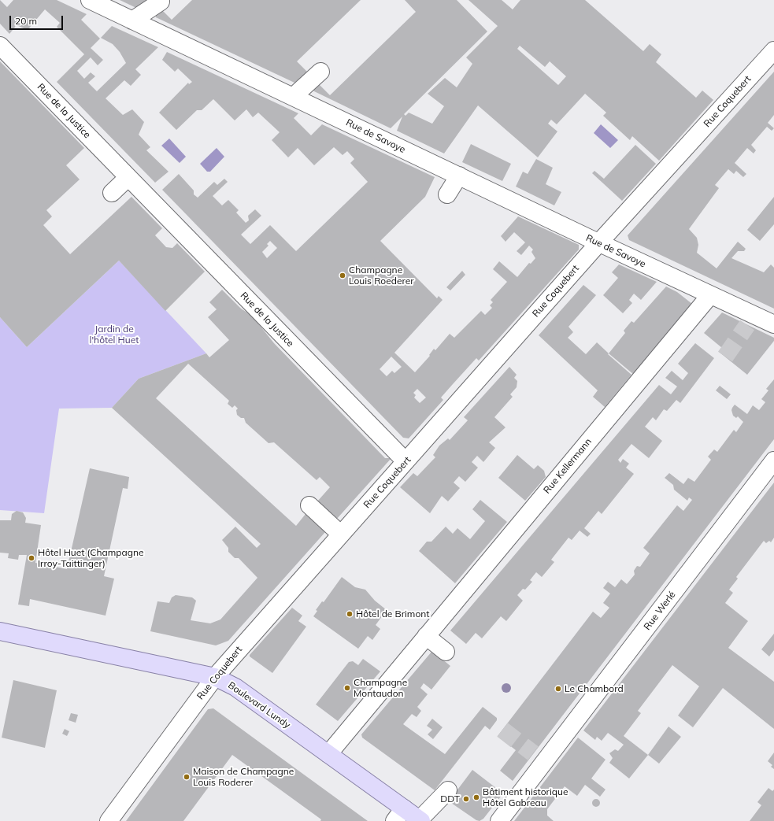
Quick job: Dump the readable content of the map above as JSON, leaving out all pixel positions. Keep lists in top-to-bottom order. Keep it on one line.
{"streets":{"main road":["Boulevard Lundy"],"street":["Rue Coquebert","Rue de la Justice","Rue de Savoye","Rue Kellermann","Rue Werlé"]},"crossings":[["Rue Coquebert","Rue de la Justice"],["Rue Coquebert","Rue de Savoye"],["Rue Coquebert","Boulevard Lundy"],["Rue de Savoye","Rue Kellermann"],["Rue Kellermann","Boulevard Lundy"]],"parks":["Jardin de l'hôtel Huet"],"places":["Champagne Louis Roederer","Hôtel Huet (Champagne Irroy-Taittinger)","Hôtel de Brimont","Champagne Montaudon","Le Chambord","Maison de Champagne Louis Roderer","Bâtiment historique Hôtel Gabreau","DDT"],"scale_bar":"20 m"}
